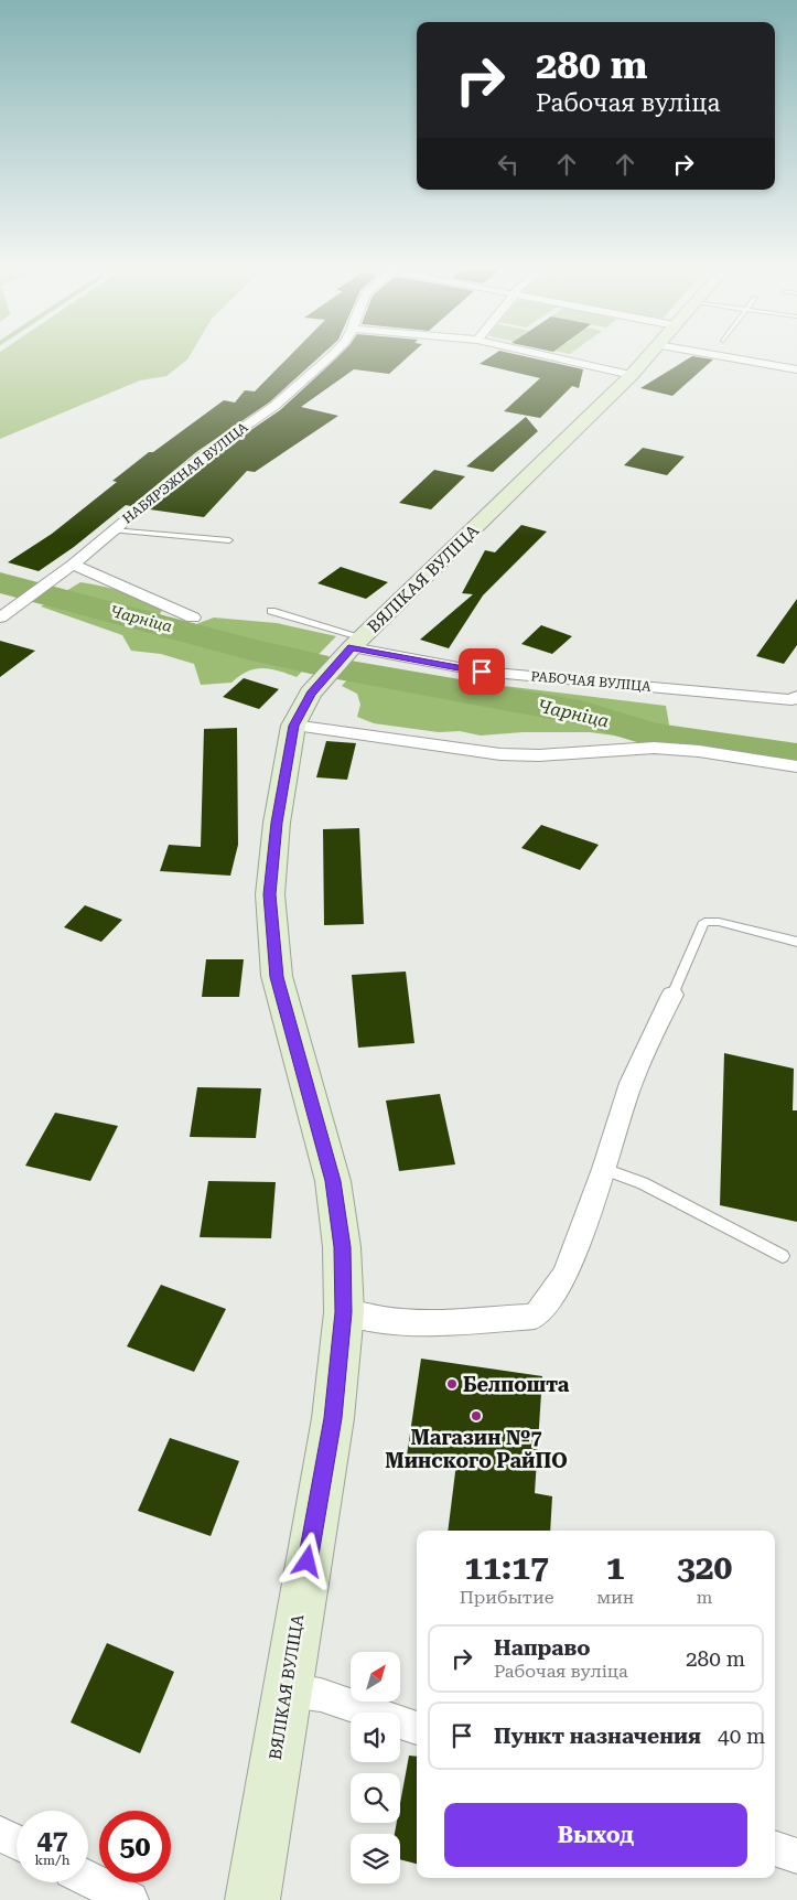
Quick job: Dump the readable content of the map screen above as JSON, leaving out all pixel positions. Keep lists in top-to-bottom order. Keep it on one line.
{"streets":{"main road":["ВЯЛІКАЯ ВУЛІЦА"],"street":["НАБЯРЭЖНАЯ ВУЛІЦА","РАБОЧАЯ ВУЛІЦА"]},"crossings":[["ВЯЛІКАЯ ВУЛІЦА","РАБОЧАЯ ВУЛІЦА"]],"water":["Чарніца"],"places":["Белпошта","Магазин №7 Минского РайПО"],"north":"top right","page":{"turn":["280 m","Рабочая вуліца"],"eta":["11:17","Прибытие","1","мин","320","m"],"list":[{"name":"Направо","note":"Рабочая вуліца","value":"280 m"},{"name":"Пункт назначения","value":"40 m"}],"buttons":"Выход","speed":"47 km/h","limit":"50"}}
